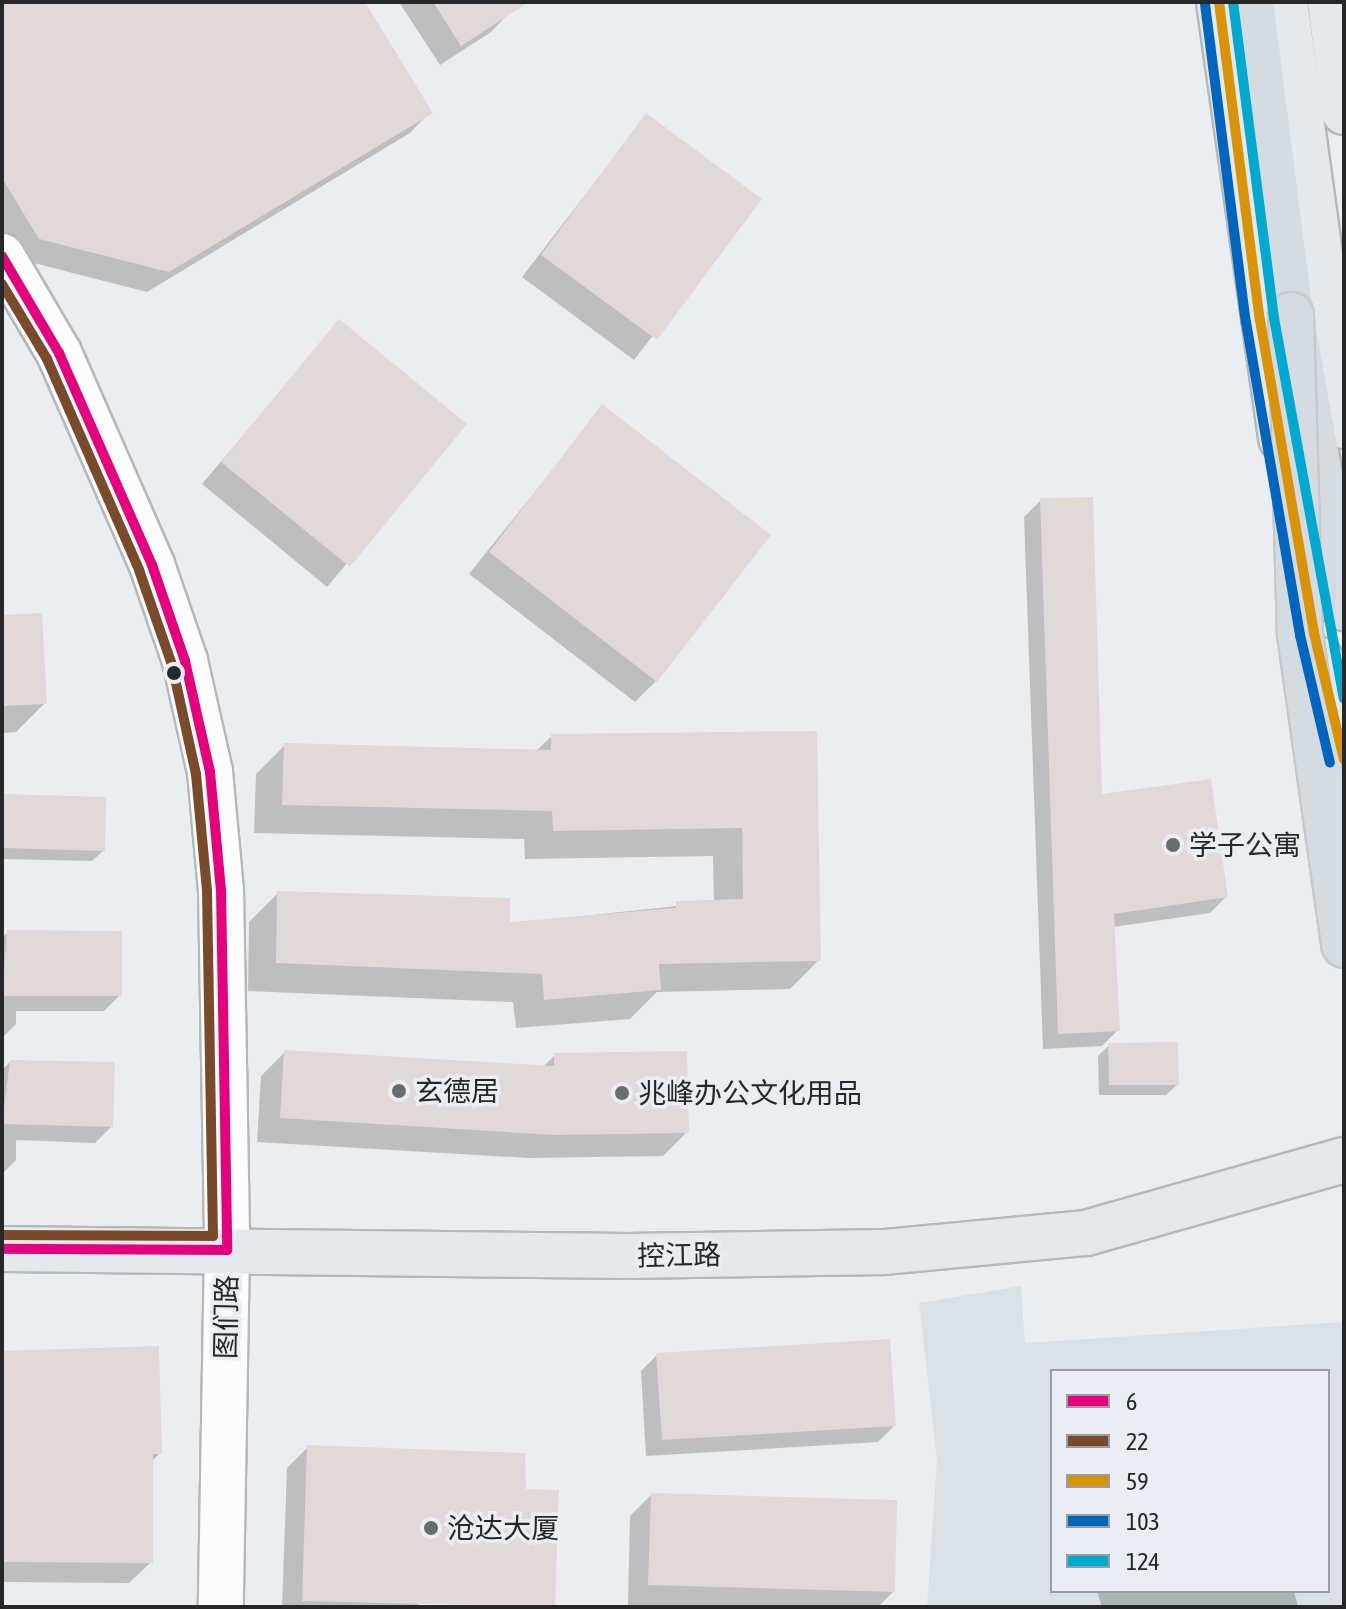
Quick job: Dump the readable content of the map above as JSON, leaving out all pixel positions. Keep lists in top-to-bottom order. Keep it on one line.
{"streets":{"main road":["控江路"],"street":["图们路"]},"crossings":[["控江路","图们路"]],"places":["学子公寓","玄德居","兆峰办公文化用品","沧达大厦"],"lines":["transit line 59","transit line 124","transit line 103","transit line 6","transit line 22"],"legend":["6","22","59","103","124"]}
